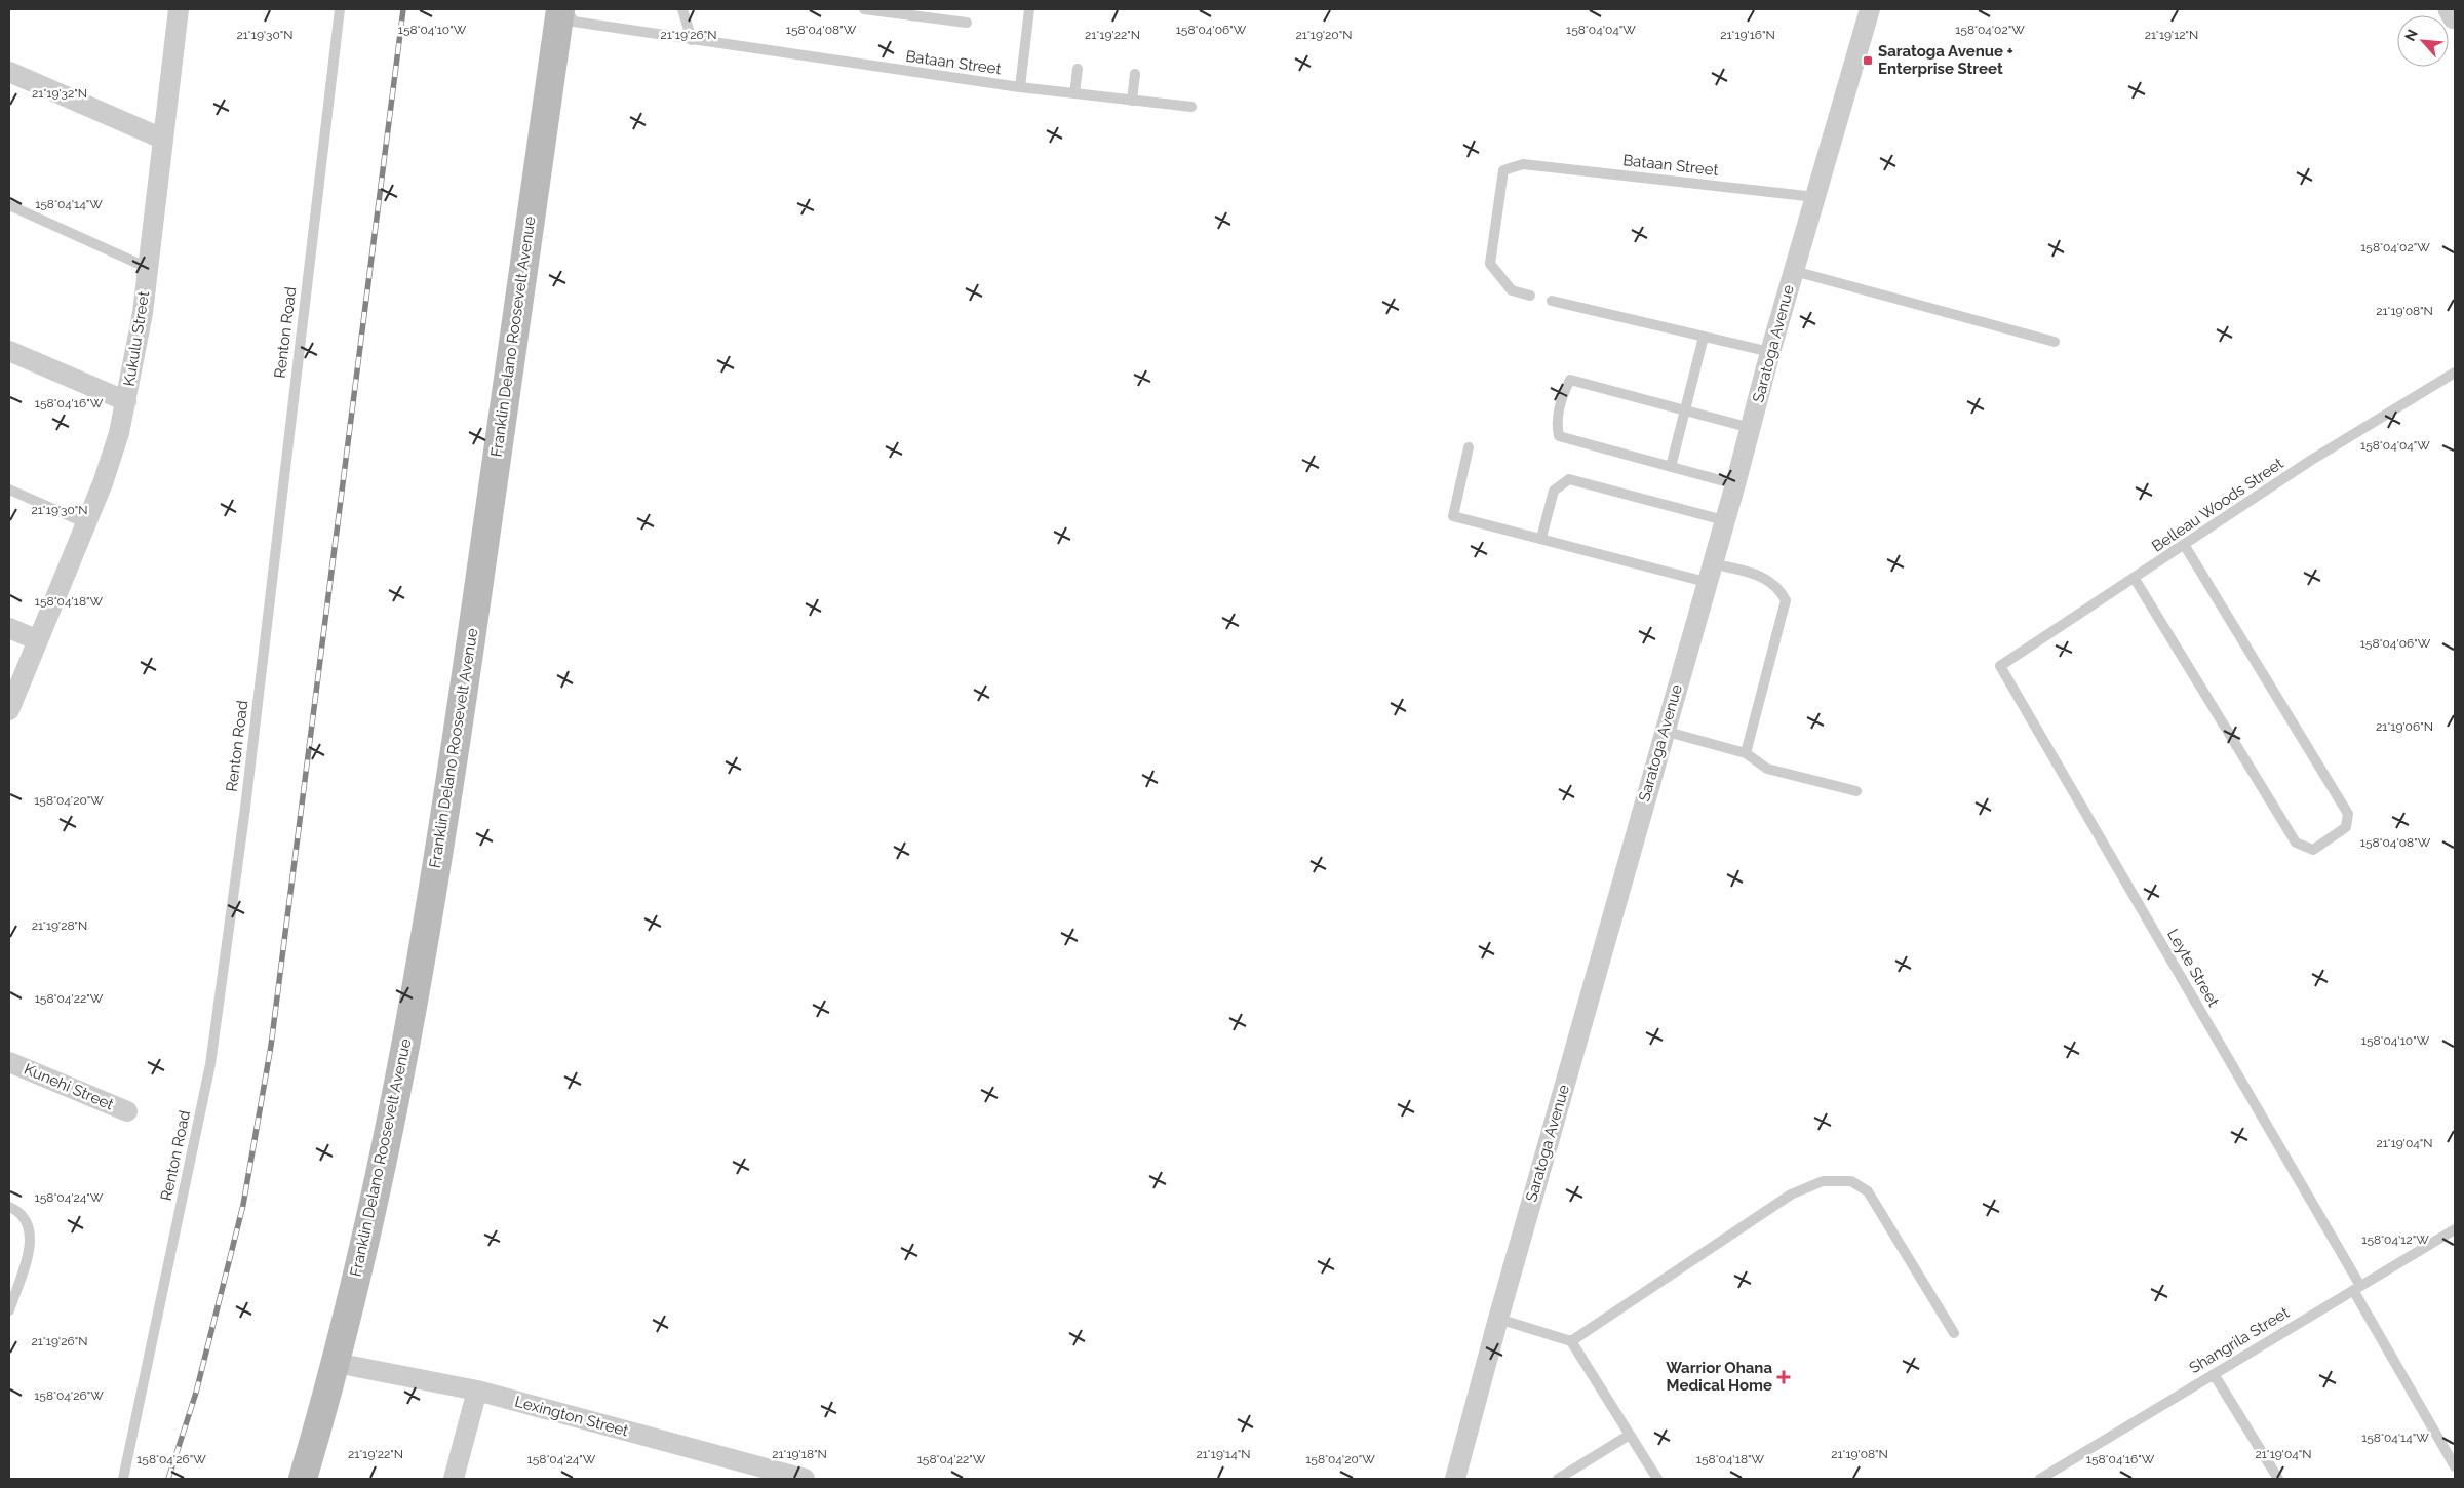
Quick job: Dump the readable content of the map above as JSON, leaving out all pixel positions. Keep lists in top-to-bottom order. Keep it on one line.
{"streets":{"main road":["Franklin Delano Roosevelt Avenue"],"street":["Kukulu Street","Saratoga Avenue","Kunehi Street","Lexington Street"],"lane":["Bataan Street","Renton Road","Belleau Woods Street","Leyte Street","Shangrila Street"]},"crossings":[["Bataan Street","Saratoga Avenue"],["Franklin Delano Roosevelt Avenue","Lexington Street"],["Belleau Woods Street","Leyte Street"],["Leyte Street","Shangrila Street"]],"places":{"transit":["Saratoga Avenue + Enterprise Street"],"health":["Warrior Ohana Medical Home"]},"north":"top left","coordinates":["158°04'10\"W","158°04'08\"W","158°04'06\"W","158°04'04\"W","158°04'02\"W","21°19'30\"N","21°19'26\"N","21°19'22\"N","21°19'20\"N","21°19'16\"N","21°19'12\"N","21°19'32\"N","158°04'14\"W","21°19'08\"N","158°04'16\"W","158°04'18\"W","21°19'06\"N","158°04'20\"W","21°19'28\"N","158°04'22\"W","21°19'04\"N","158°04'24\"W","158°04'12\"W","158°04'26\"W","21°19'18\"N","21°19'14\"N"]}
